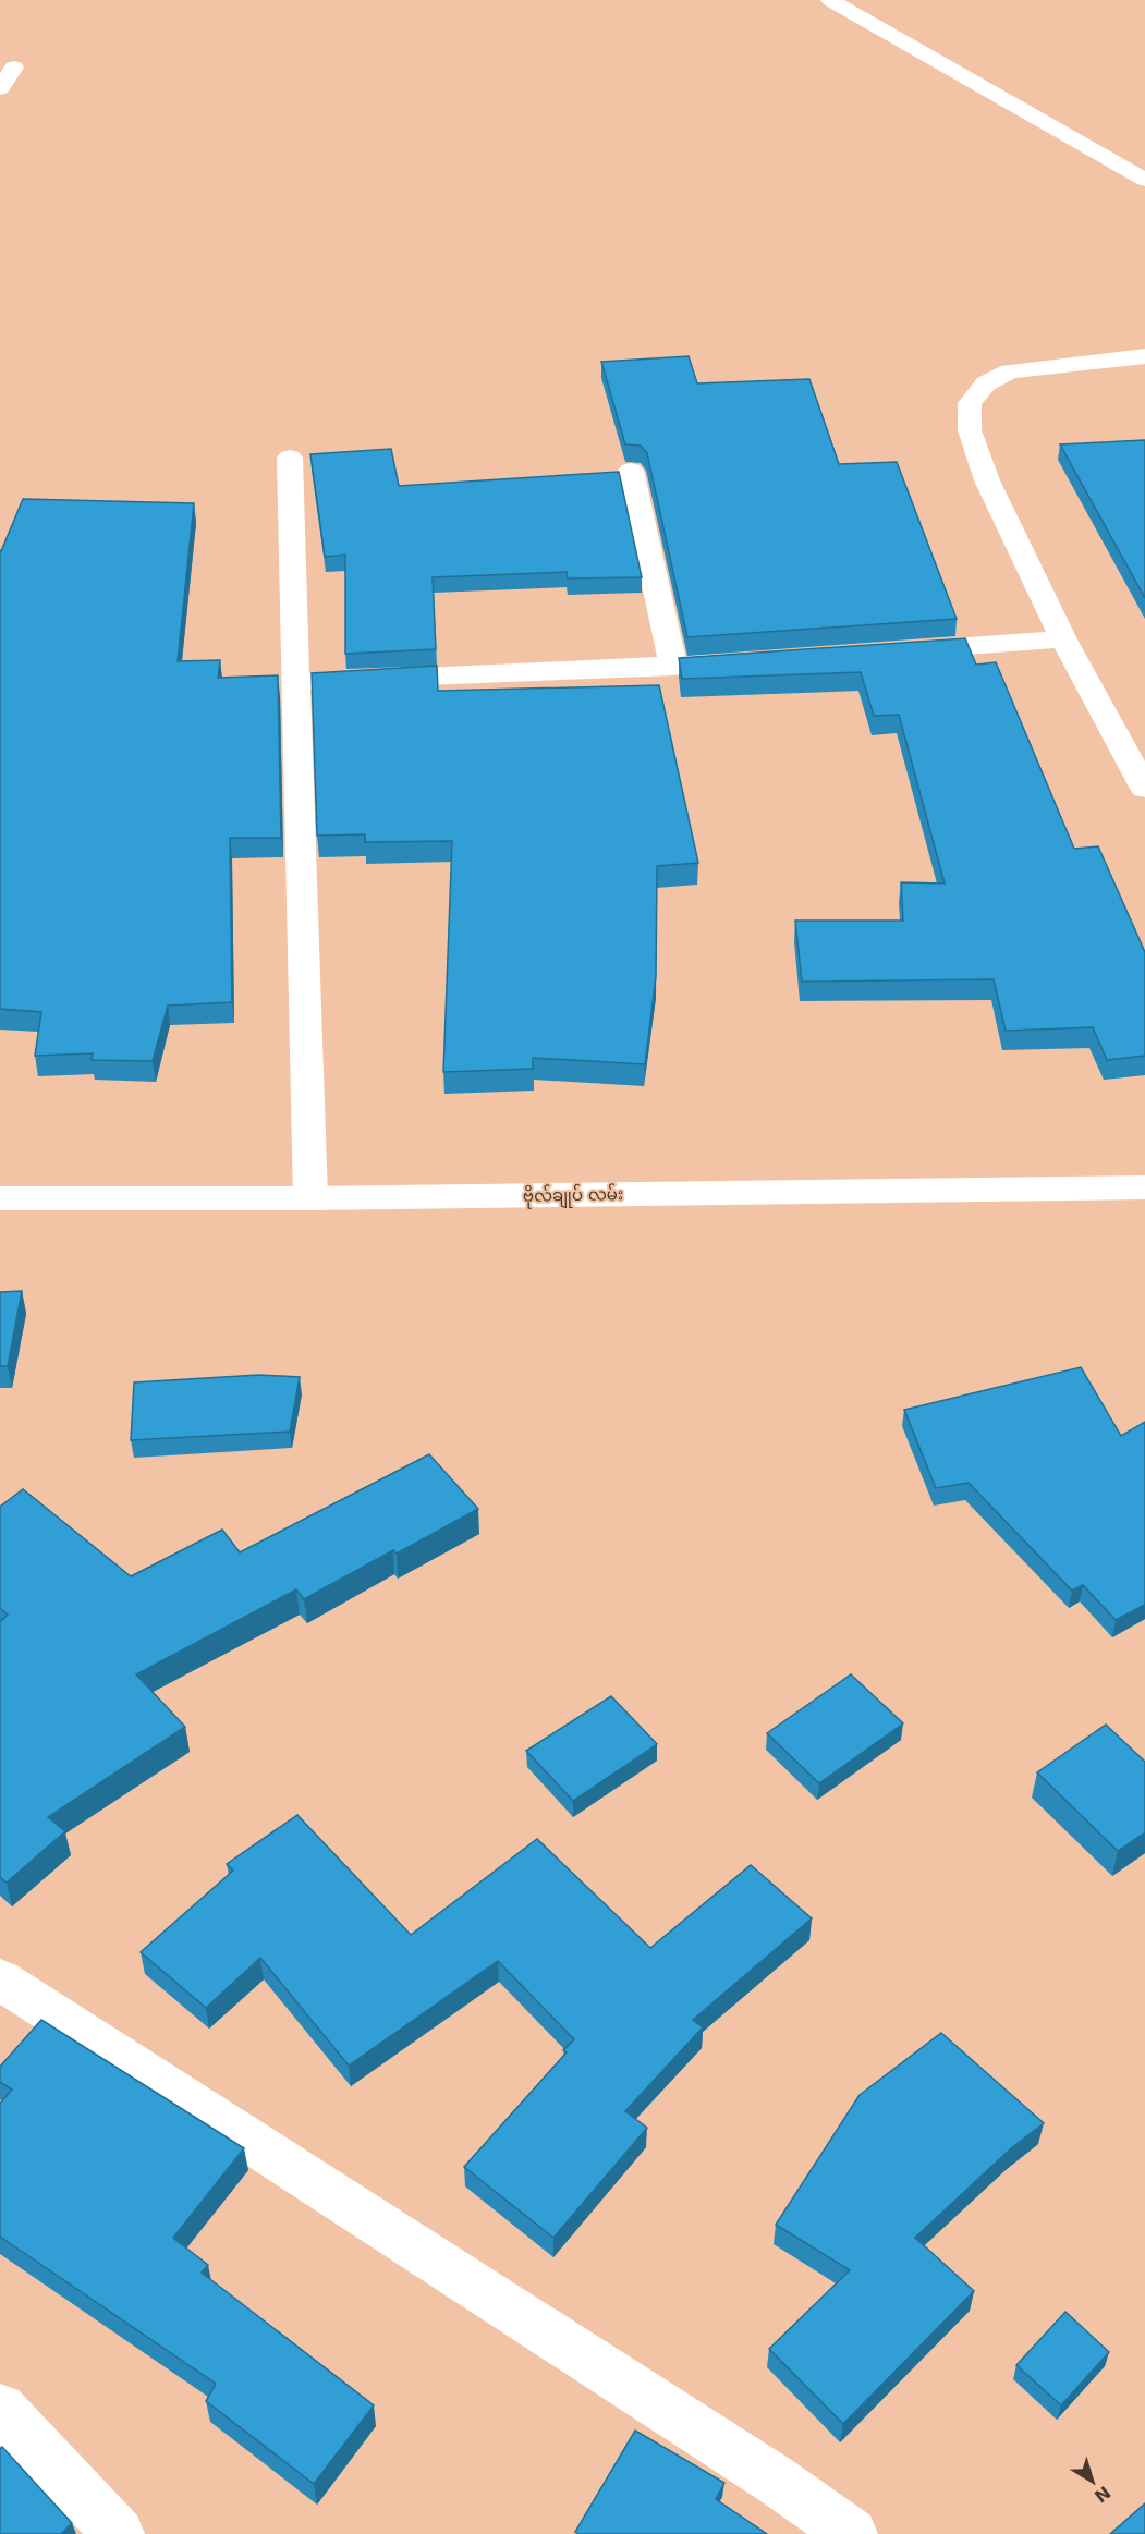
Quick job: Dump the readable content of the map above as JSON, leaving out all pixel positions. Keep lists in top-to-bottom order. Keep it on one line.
{"streets":{"street":["ဗိုလ်ချုပ် လမ်း"]},"north":"bottom right"}
